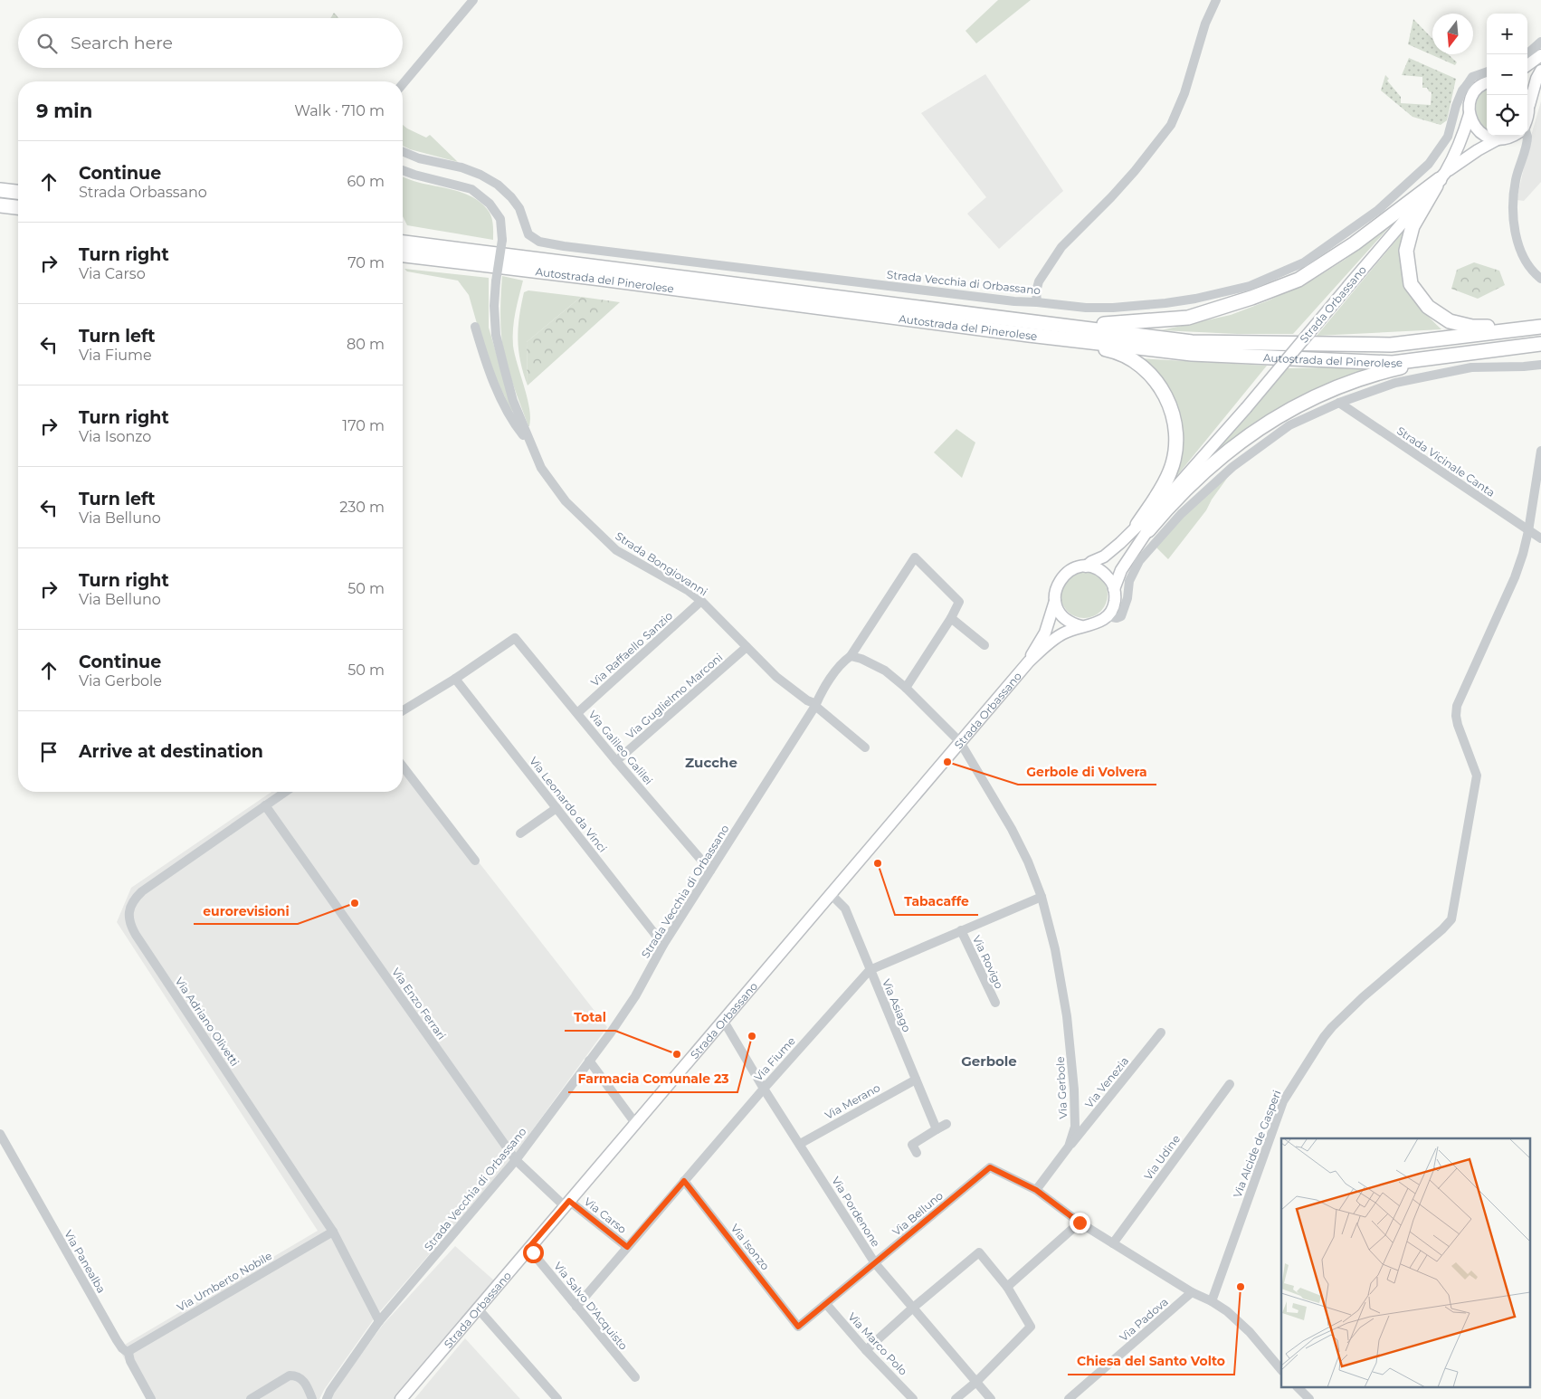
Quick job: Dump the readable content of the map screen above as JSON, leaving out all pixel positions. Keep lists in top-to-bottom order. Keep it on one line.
{"streets":{"highway":["Autostrada del Pinerolese"],"main road":["Strada Orbassano"],"street":["Strada Vecchia di Orbassano","Strada Vicinale Canta","Strada Bongiovanni","Via Raffaello Sanzio","Via Guglielmo Marconi","Via Galileo Galilei","Via Leonardo da Vinci","Via Rovigo","Via Enzo Ferrari","Via Asiago","Via Adriano Olivetti","Via Fiume","Via Venezia","Via Gerbole","Via Merano","Via Alcide de Gasperi","Via Udine","Via Pordenone","Via Belluno","Via Carso","Via Isonzo","Via Panealba","Via Umberto Nobile","Via Salvo D'Acquisto","Via Padova","Via Marco Polo"]},"crossings":[["Strada Vecchia di Orbassano","Strada Orbassano"],["Strada Vecchia di Orbassano","Strada Bongiovanni"],["Strada Vecchia di Orbassano","Via Galileo Galilei"],["Strada Vecchia di Orbassano","Via Leonardo da Vinci"],["Strada Vecchia di Orbassano","Via Enzo Ferrari"],["Strada Vecchia di Orbassano","Via Adriano Olivetti"],["Strada Vecchia di Orbassano","Via Gerbole"],["Strada Orbassano","Via Enzo Ferrari"],["Strada Orbassano","Via Asiago"],["Strada Orbassano","Via Gerbole"],["Strada Orbassano","Via Pordenone"],["Strada Orbassano","Via Carso"],["Strada Orbassano","Via Salvo D'Acquisto"],["Strada Vicinale Canta","Via Alcide de Gasperi"],["Strada Bongiovanni","Via Raffaello Sanzio"],["Strada Bongiovanni","Via Guglielmo Marconi"],["Via Raffaello Sanzio","Via Galileo Galilei"],["Via Guglielmo Marconi","Via Galileo Galilei"],["Via Galileo Galilei","Via Leonardo da Vinci"],["Via Rovigo","Via Fiume"],["Via Enzo Ferrari","Via Adriano Olivetti"],["Via Enzo Ferrari","Via Carso"],["Via Asiago","Via Fiume"],["Via Asiago","Via Merano"],["Via Adriano Olivetti","Via Umberto Nobile"],["Via Fiume","Via Gerbole"],["Via Fiume","Via Pordenone"],["Via Fiume","Via Carso"],["Via Fiume","Via Isonzo"],["Via Fiume","Via Salvo D'Acquisto"],["Via Venezia","Via Gerbole"],["Via Gerbole","Via Belluno"],["Via Merano","Via Pordenone"],["Via Pordenone","Via Belluno"],["Via Belluno","Via Isonzo"],["Via Belluno","Via Marco Polo"],["Via Panealba","Via Umberto Nobile"]],"districts":["Zucche","Gerbole"],"places":["Gerbole di Volvera","Tabacaffe","eurorevisioni","Farmacia Comunale 23","Total","Chiesa del Santo Volto"],"north":"bottom","page":{"map_buttons":["+","−"],"search":"Search here","heading":["9 min","Walk · 710 m"],"list":[["Continue","Strada Orbassano","60 m"],["Turn right","Via Carso","70 m"],["Turn left","Via Fiume","80 m"],["Turn right","Via Isonzo","170 m"],["Turn left","Via Belluno","230 m"],["Turn right","Via Belluno","50 m"],["Continue","Via Gerbole","50 m"],"Arrive at destination"]}}
